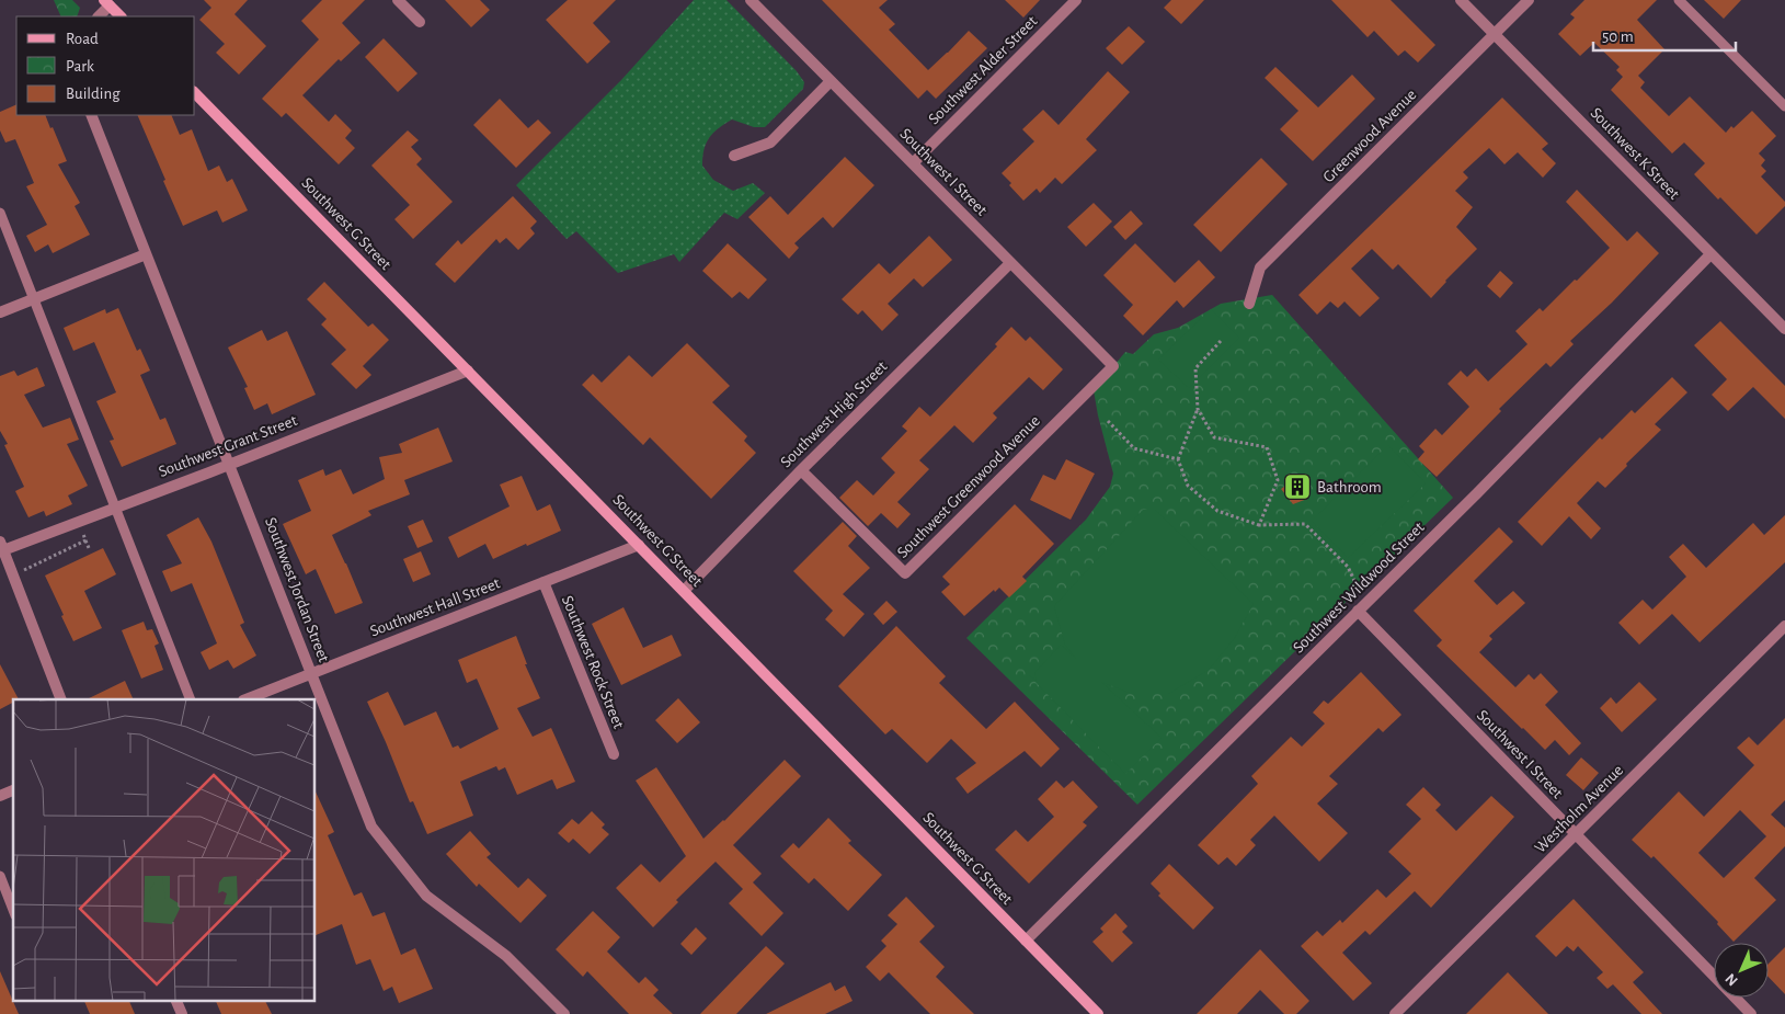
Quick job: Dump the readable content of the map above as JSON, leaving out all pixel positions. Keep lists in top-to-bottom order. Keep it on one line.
{"streets":{"main road":["Southwest G Street"],"street":["Southwest Alder Street","Greenwood Avenue","Southwest K Street","Southwest I Street","Southwest High Street","Southwest Grant Street","Southwest Greenwood Avenue","Southwest Wildwood Street","Southwest Jordan Street","Southwest Hall Street","Southwest Rock Street","Westholm Avenue"]},"crossings":[["Southwest Alder Street","Southwest I Street"],["Greenwood Avenue","Southwest K Street"],["Southwest K Street","Southwest Wildwood Street"],["Southwest I Street","Southwest High Street"],["Southwest I Street","Southwest Greenwood Avenue"],["Southwest I Street","Southwest Wildwood Street"],["Southwest I Street","Westholm Avenue"],["Southwest G Street","Southwest High Street"],["Southwest G Street","Southwest Grant Street"],["Southwest G Street","Southwest Wildwood Street"],["Southwest G Street","Southwest Hall Street"],["Southwest High Street","Southwest Greenwood Avenue"],["Southwest Grant Street","Southwest Jordan Street"],["Southwest Jordan Street","Southwest Hall Street"],["Southwest Hall Street","Southwest Rock Street"]],"places":{"building":["Bathroom"]},"legend":["Road","Park","Building"],"scale_bar":"50 m","north":"bottom left"}
